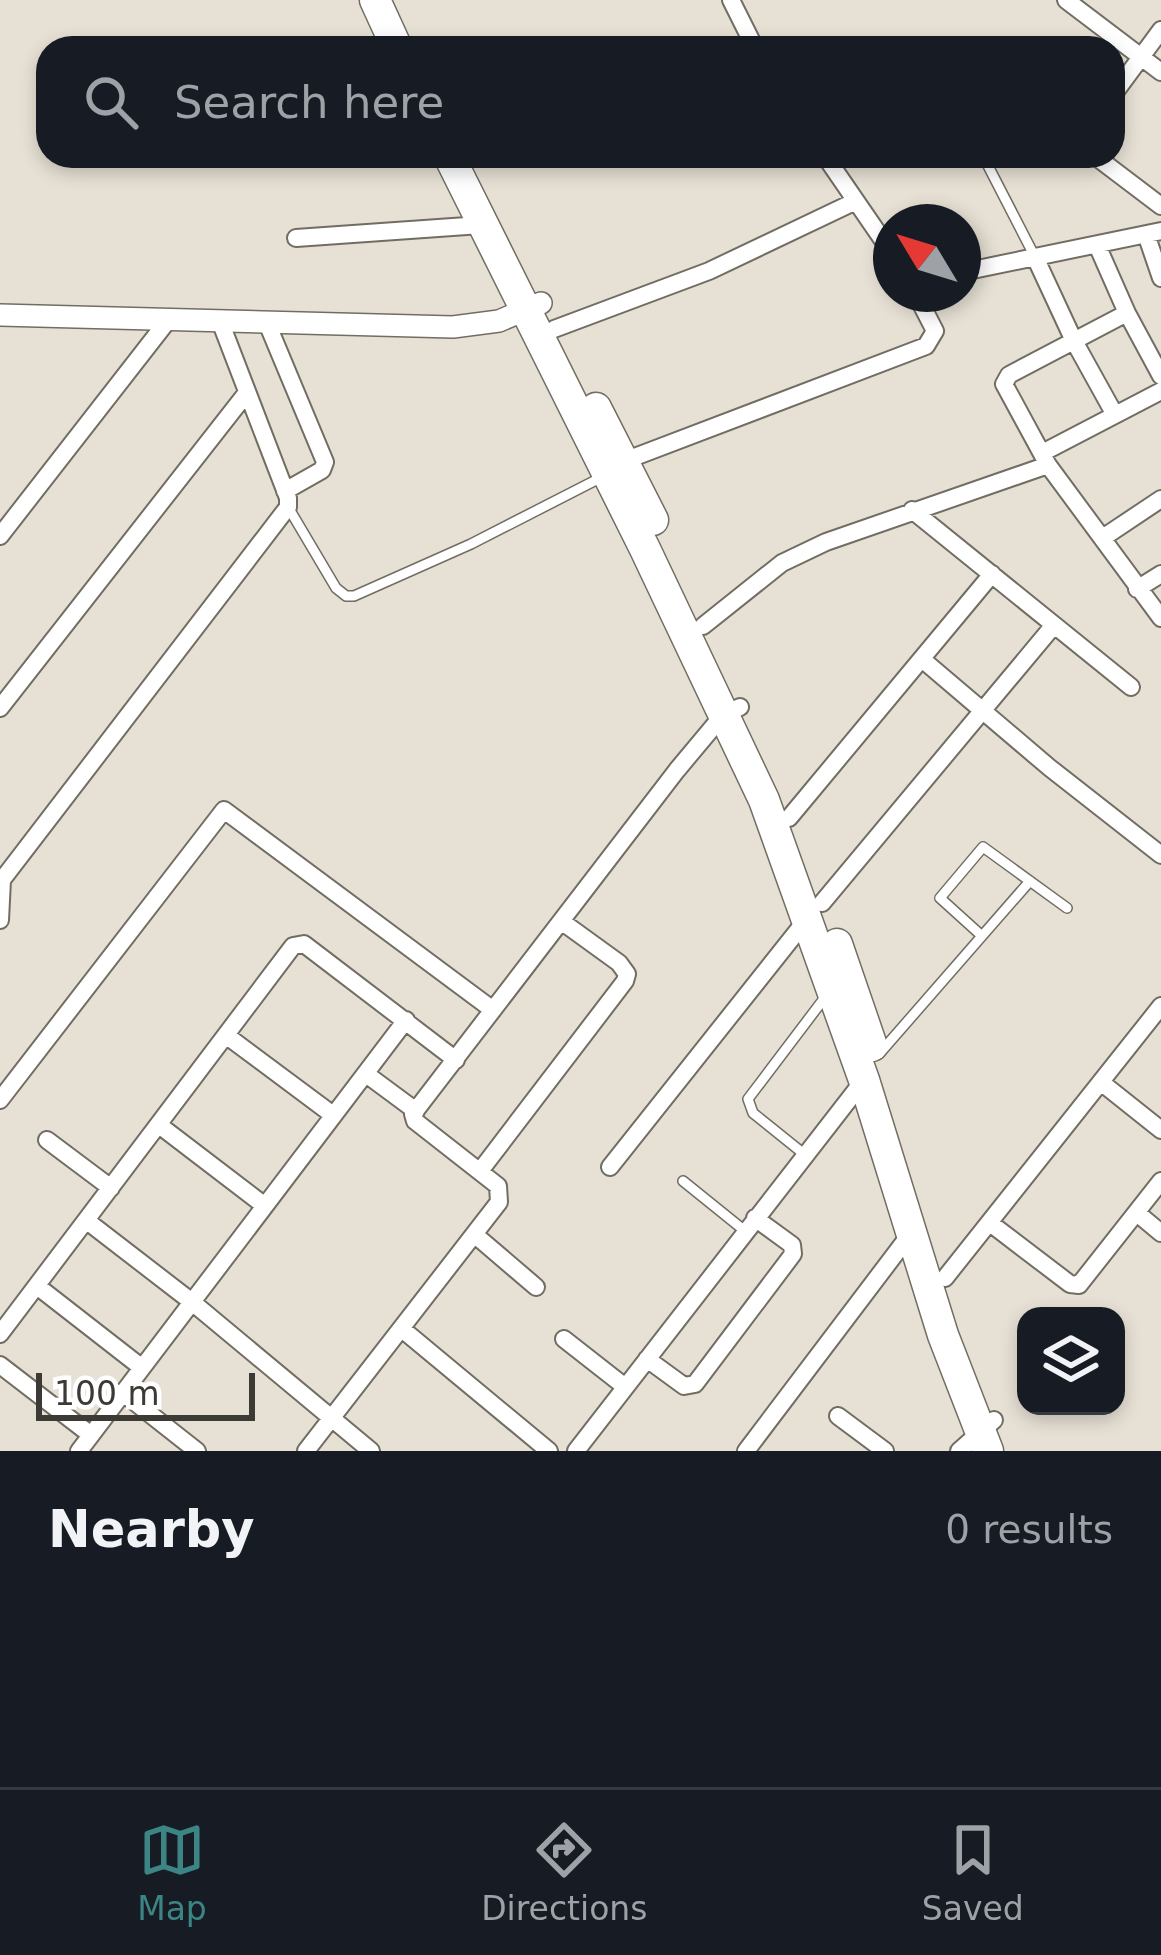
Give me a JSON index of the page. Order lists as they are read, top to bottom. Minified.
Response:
{"scale_bar":"100 m","north":"top left","page":{"search":"Search here","scale":"100 m","heading":["Nearby","0 results"],"nav":["Map","Directions","Saved"]}}
